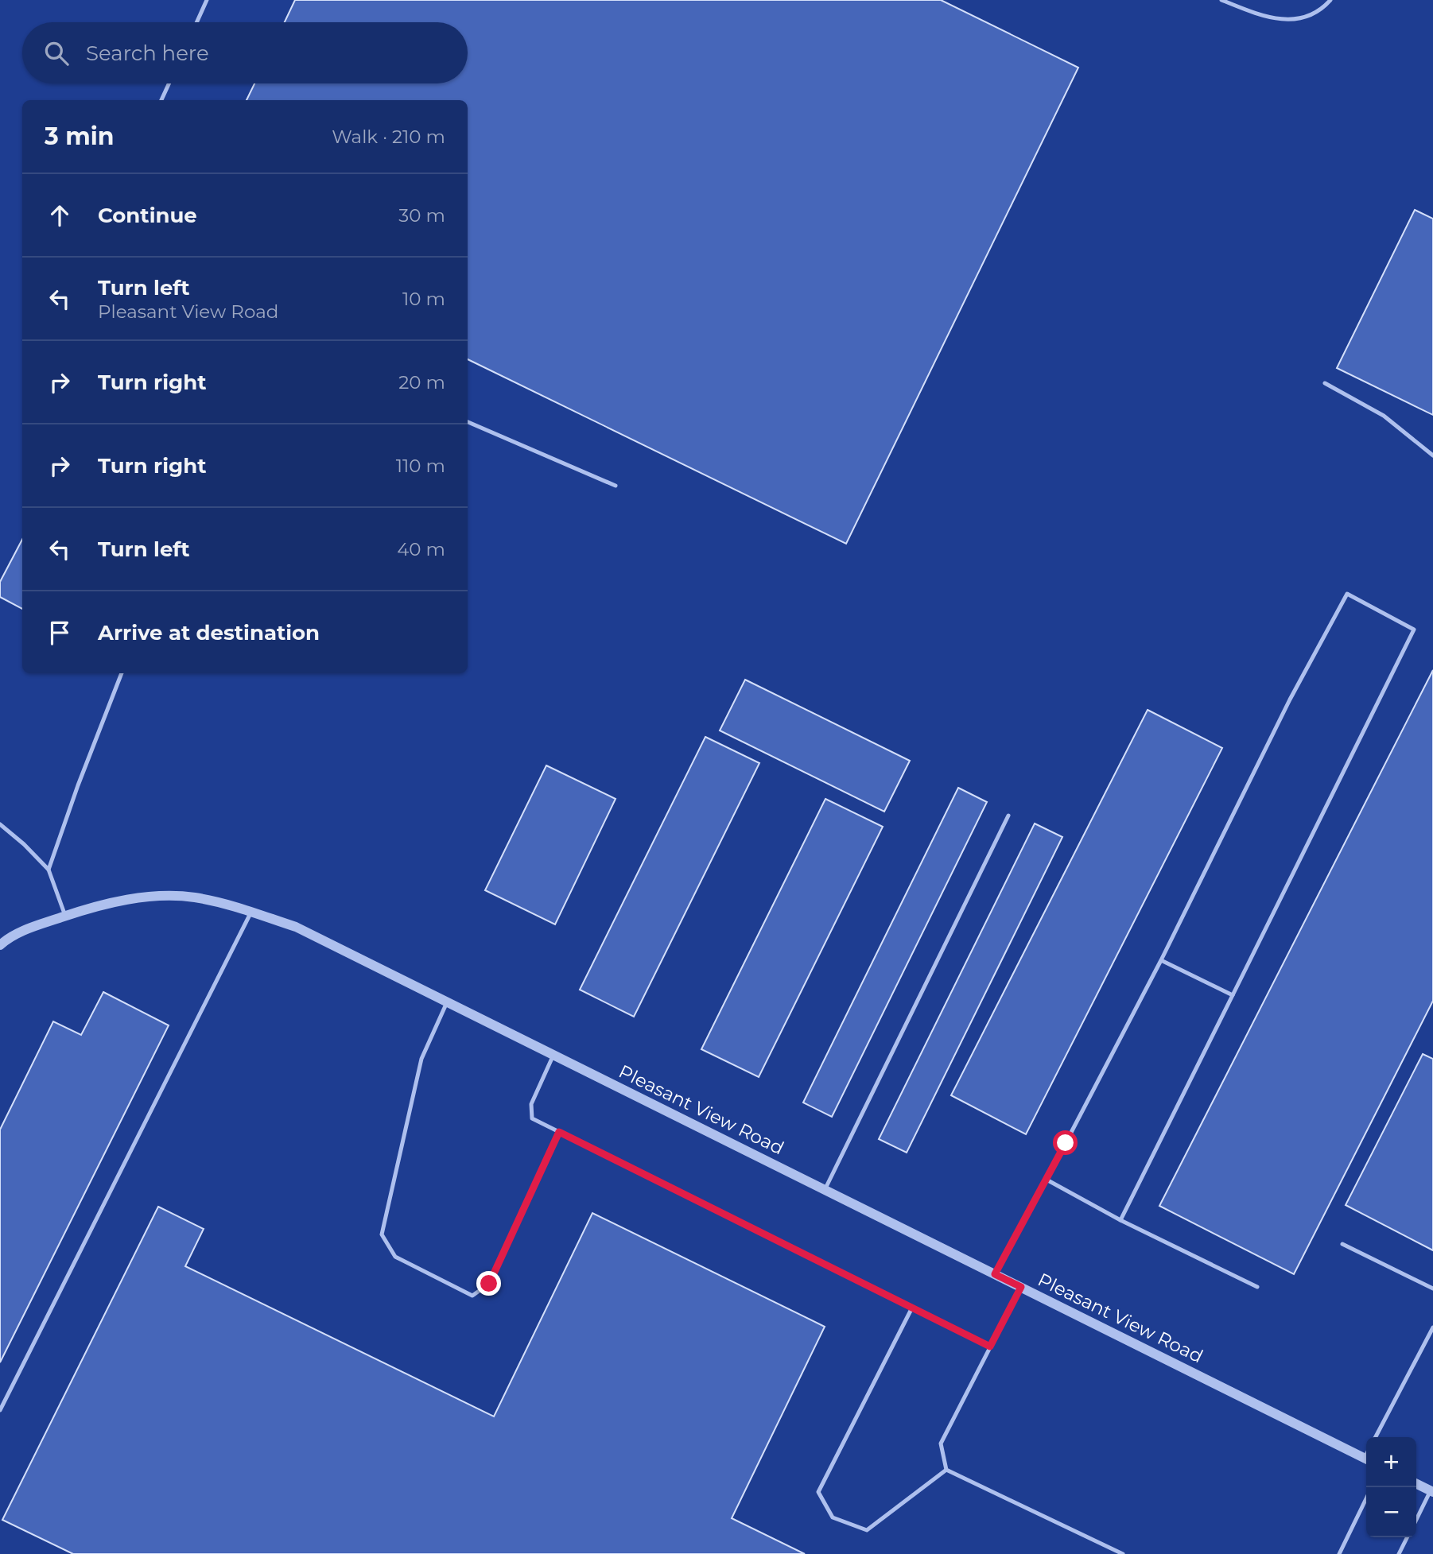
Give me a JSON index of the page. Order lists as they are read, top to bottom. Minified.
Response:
{"streets":{"street":["Pleasant View Road"]},"page":{"search":"Search here","heading":["3 min","Walk · 210 m"],"list":[["Continue","30 m"],["Turn left","Pleasant View Road","10 m"],["Turn right","20 m"],["Turn right","110 m"],["Turn left","40 m"],"Arrive at destination"],"map_buttons":["+","−"]}}
